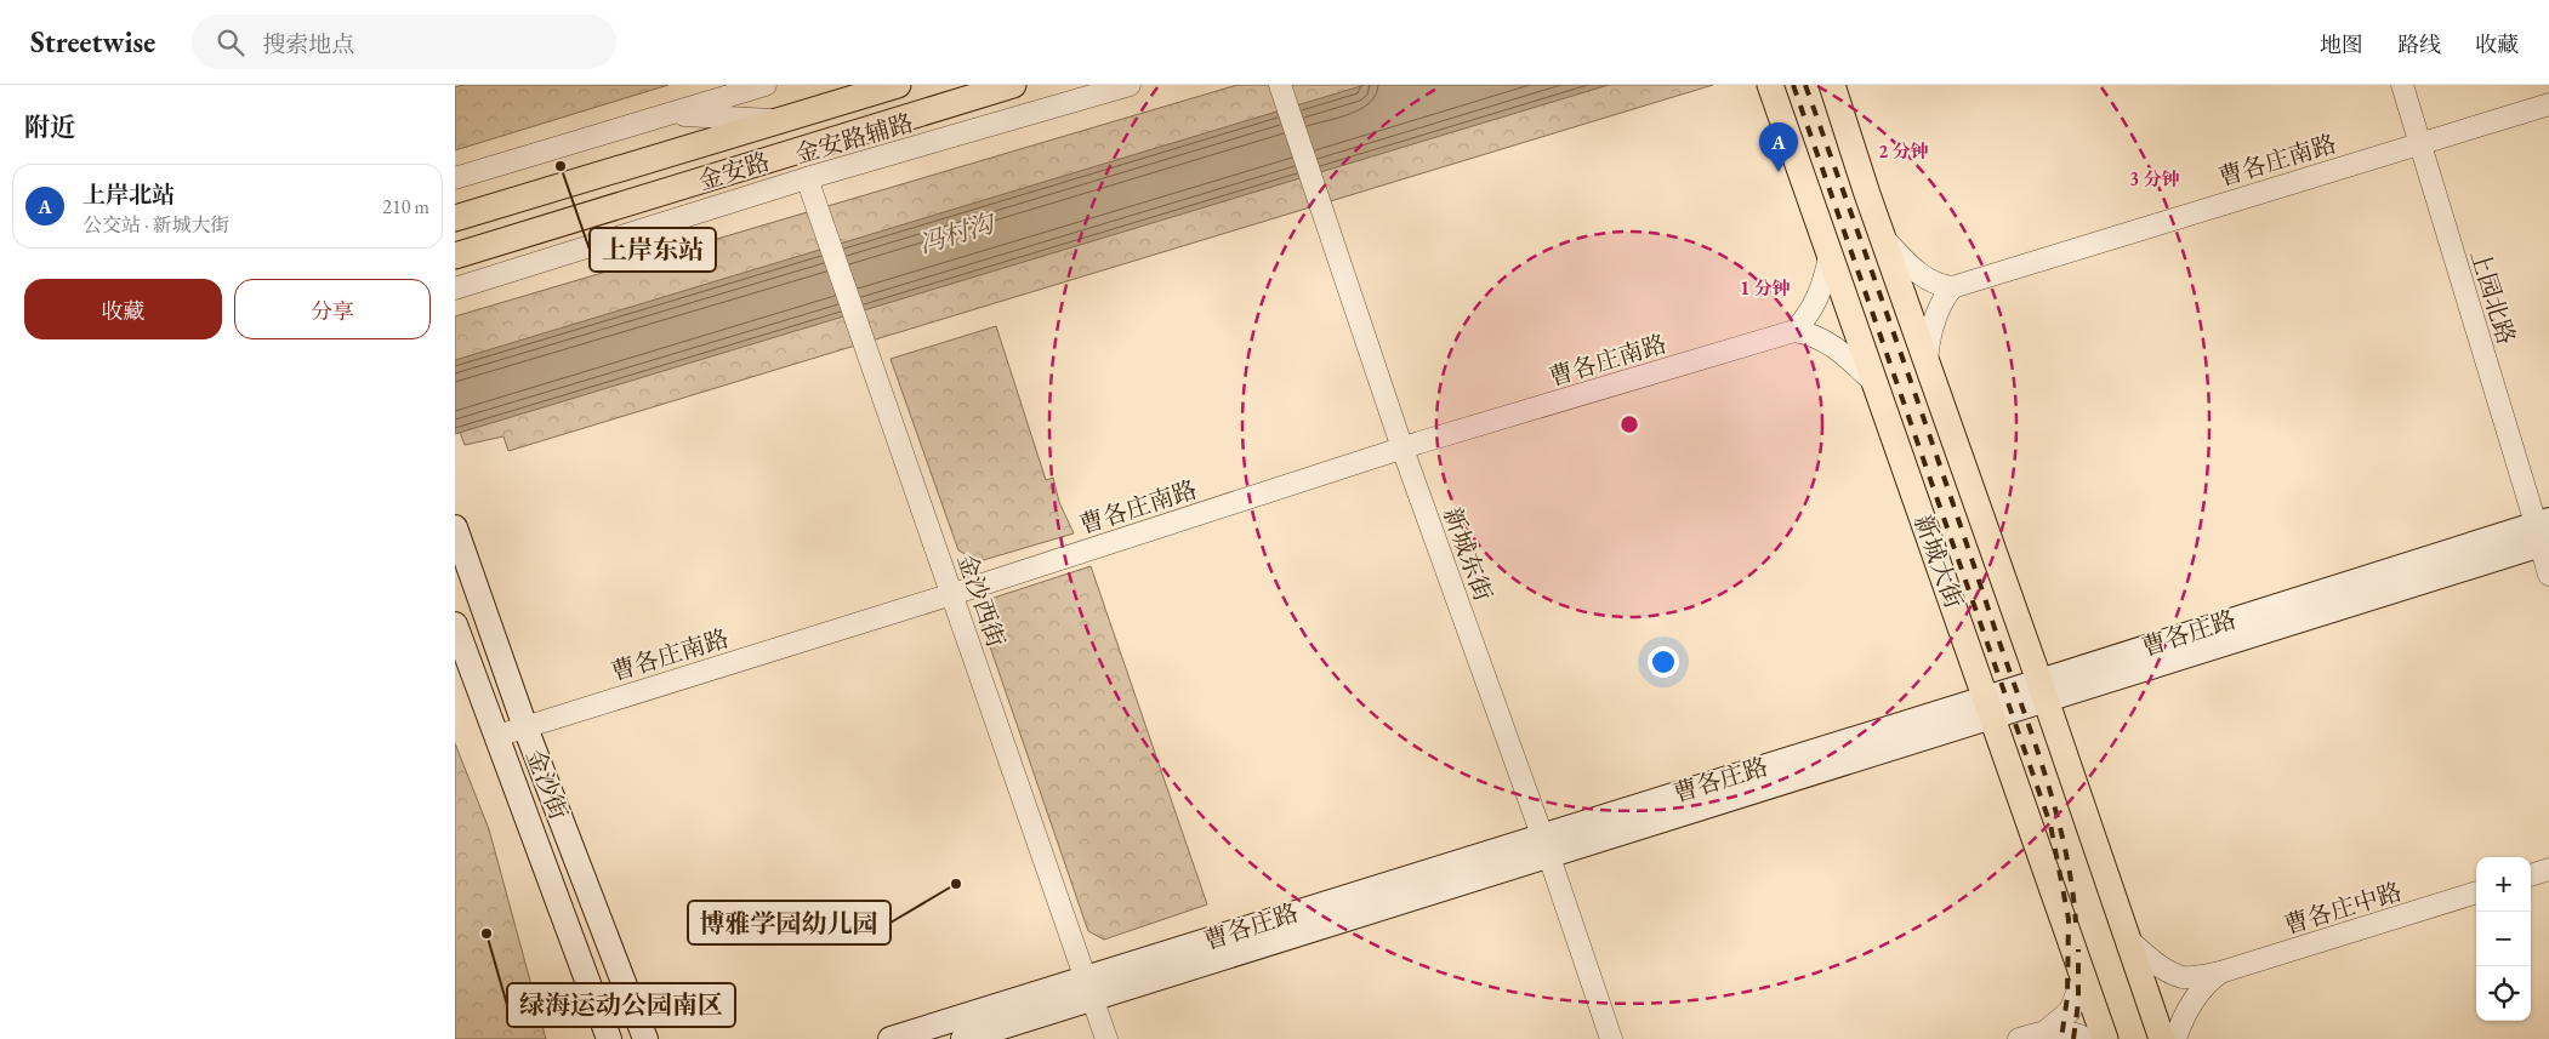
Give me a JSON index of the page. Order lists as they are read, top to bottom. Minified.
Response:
{"streets":{"main road":["金安路","新城大街","曹各庄路","金沙街"],"street":["金安路辅路","曹各庄南路","上园北路","新城东街","金沙西街","曹各庄中路"]},"crossings":[["金安路辅路","金沙西街"],["曹各庄南路","上园北路"],["曹各庄南路","新城东街"],["曹各庄南路","金沙西街"],["曹各庄南路","金沙街"],["上园北路","曹各庄路"],["新城东街","曹各庄路"],["新城大街","曹各庄路"],["金沙西街","曹各庄路"]],"water":["冯村沟"],"places":["上岸东站","博雅学园幼儿园","绿海运动公园南区"],"page":{"header":"Streetwise","search":"搜索地点","nav":["地图","路线","收藏"],"heading":"附近","pins":"A","list":[{"mark":"A","name":"上岸北站","note":"公交站 · 新城大街","value":"210 m"}],"buttons":["收藏","分享"],"map_buttons":["+","−"]},"rings":["2 分钟","3 分钟","1 分钟"]}
